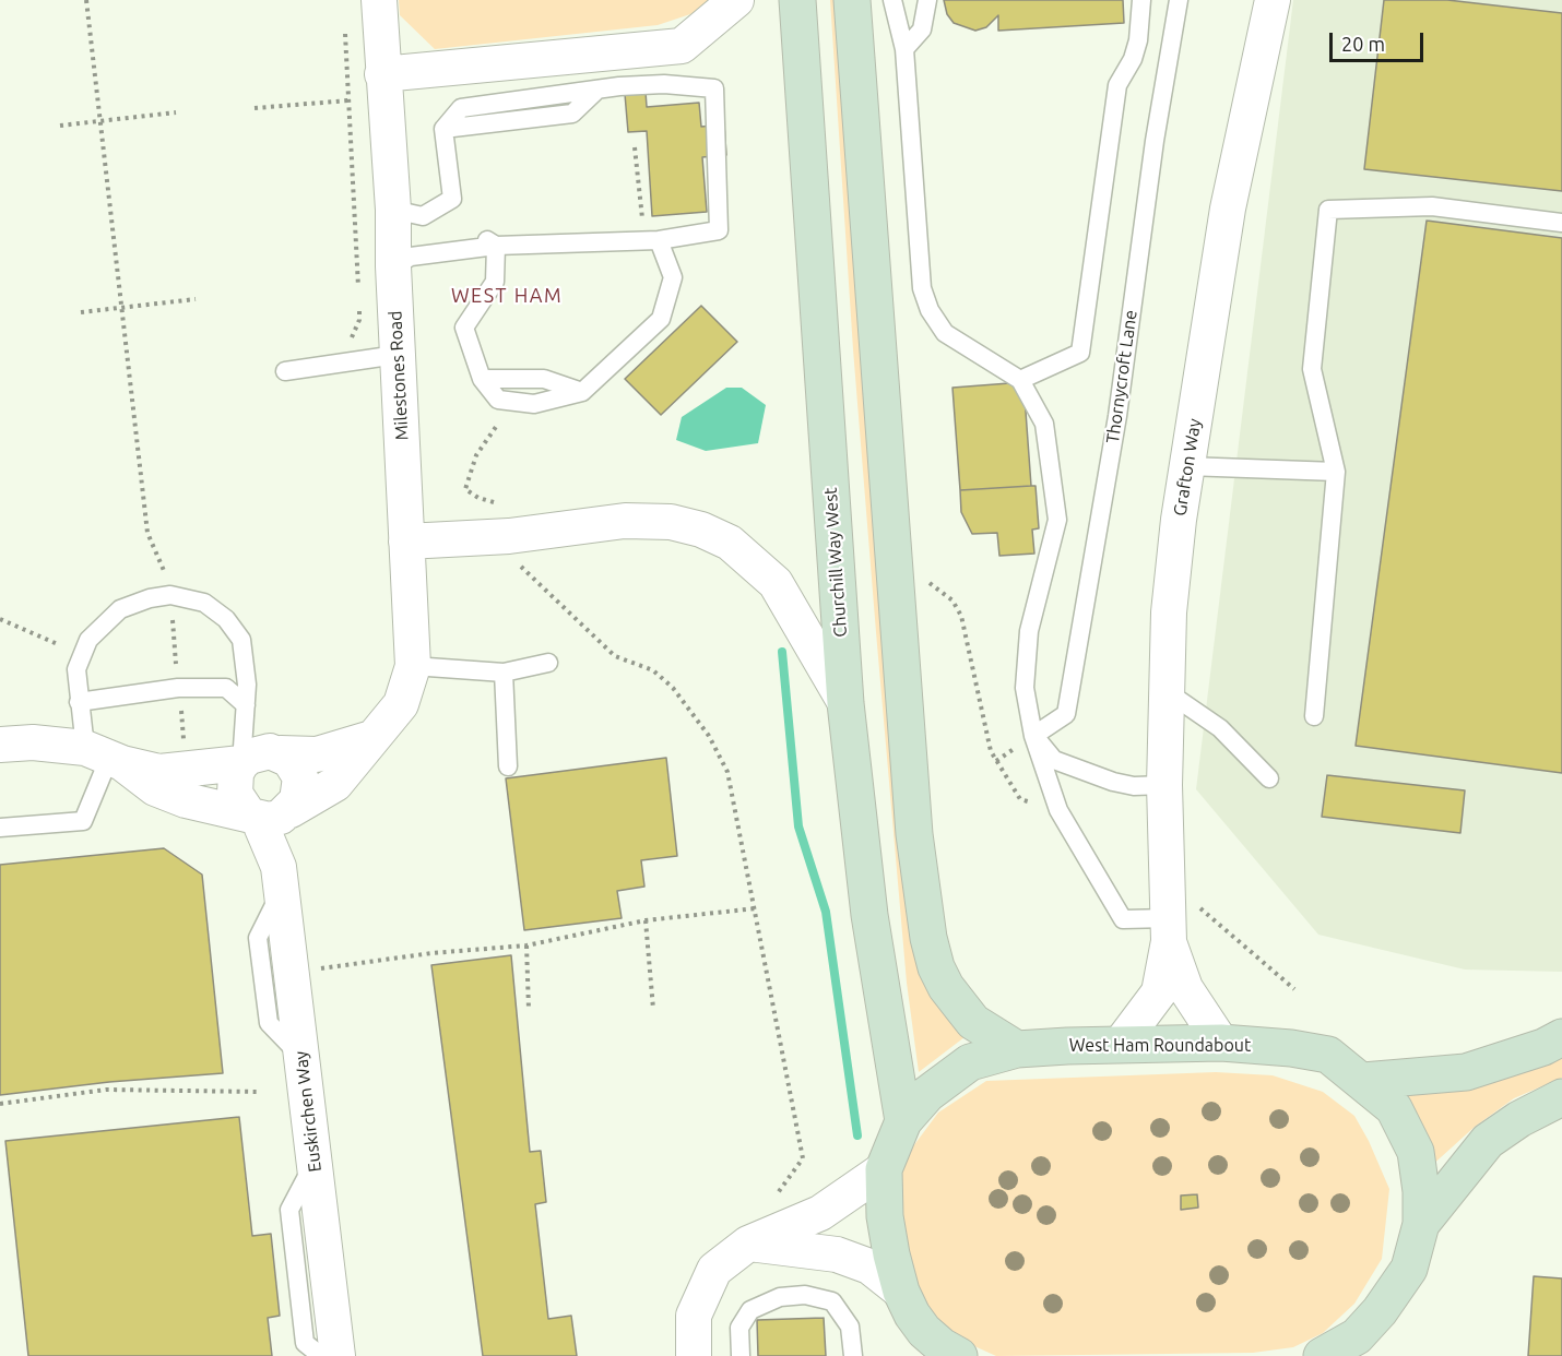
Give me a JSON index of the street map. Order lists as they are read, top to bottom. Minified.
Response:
{"streets":{"main road":["Churchill Way West","West Ham Roundabout"],"street":["Milestones Road","Grafton Way","Euskirchen Way"],"lane":["Thornycroft Lane"]},"crossings":[["Milestones Road","Euskirchen Way"],["Grafton Way","West Ham Roundabout"],["Churchill Way West","West Ham Roundabout"]],"districts":["WEST HAM"],"scale_bar":"20 m"}
